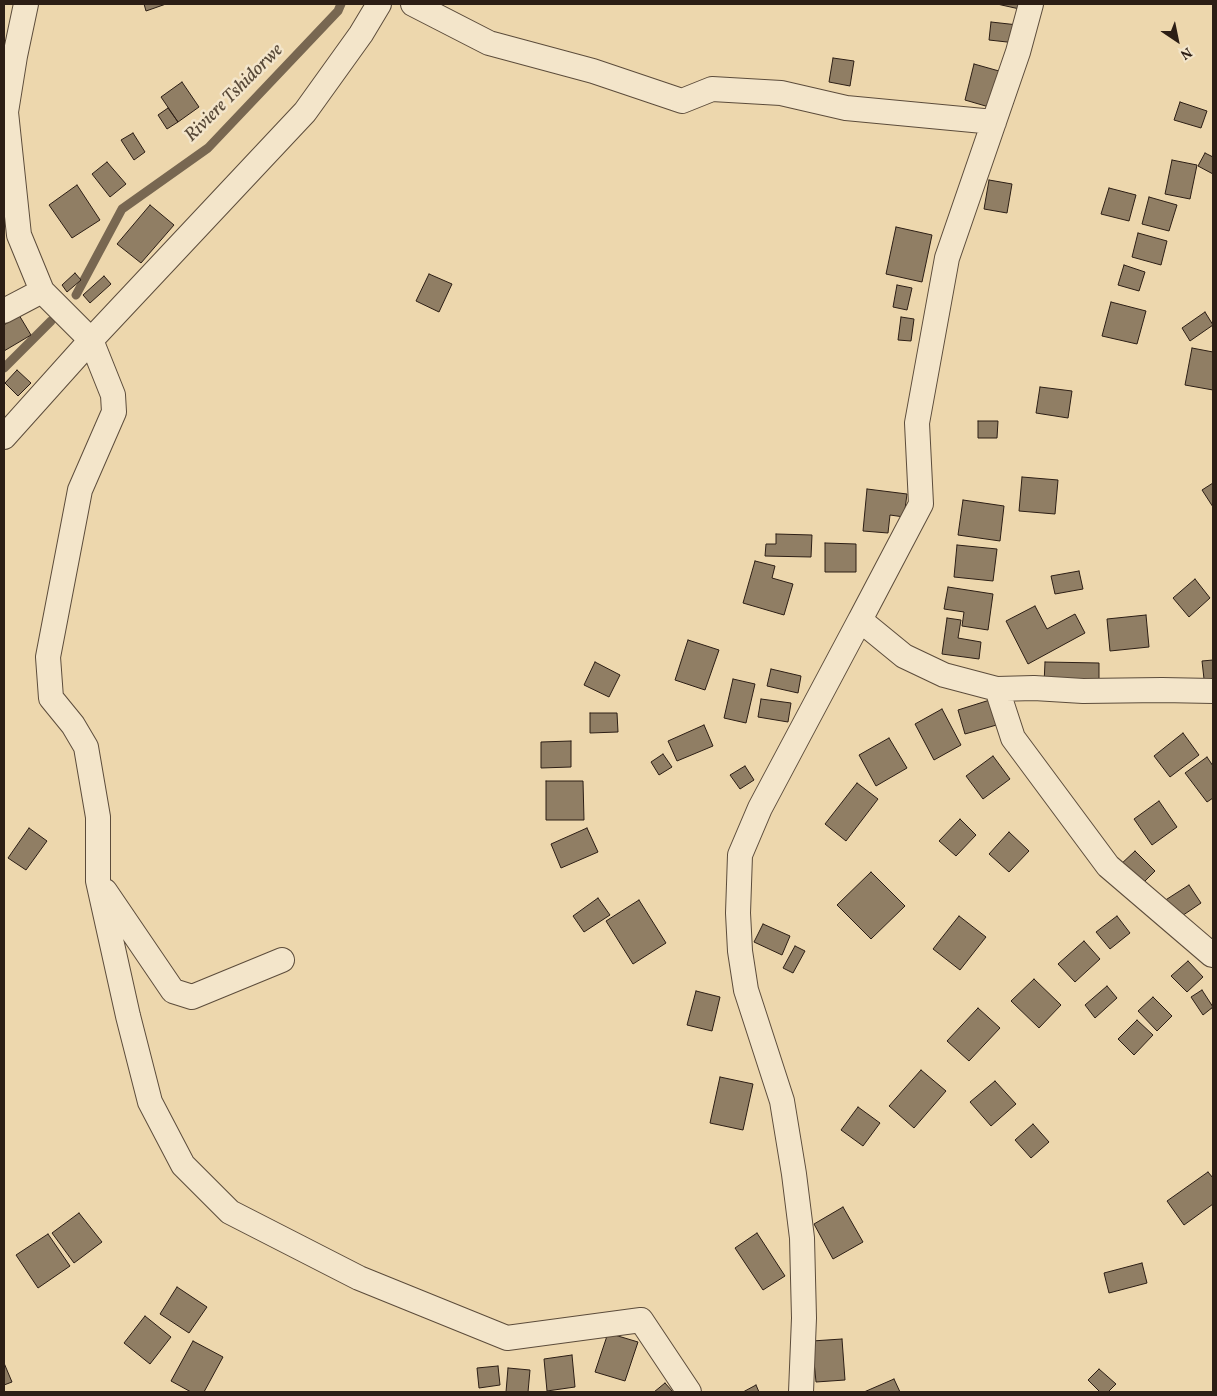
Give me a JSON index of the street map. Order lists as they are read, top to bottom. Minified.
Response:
{"water":["Riviere Tshidorwe"],"north":"bottom right"}
